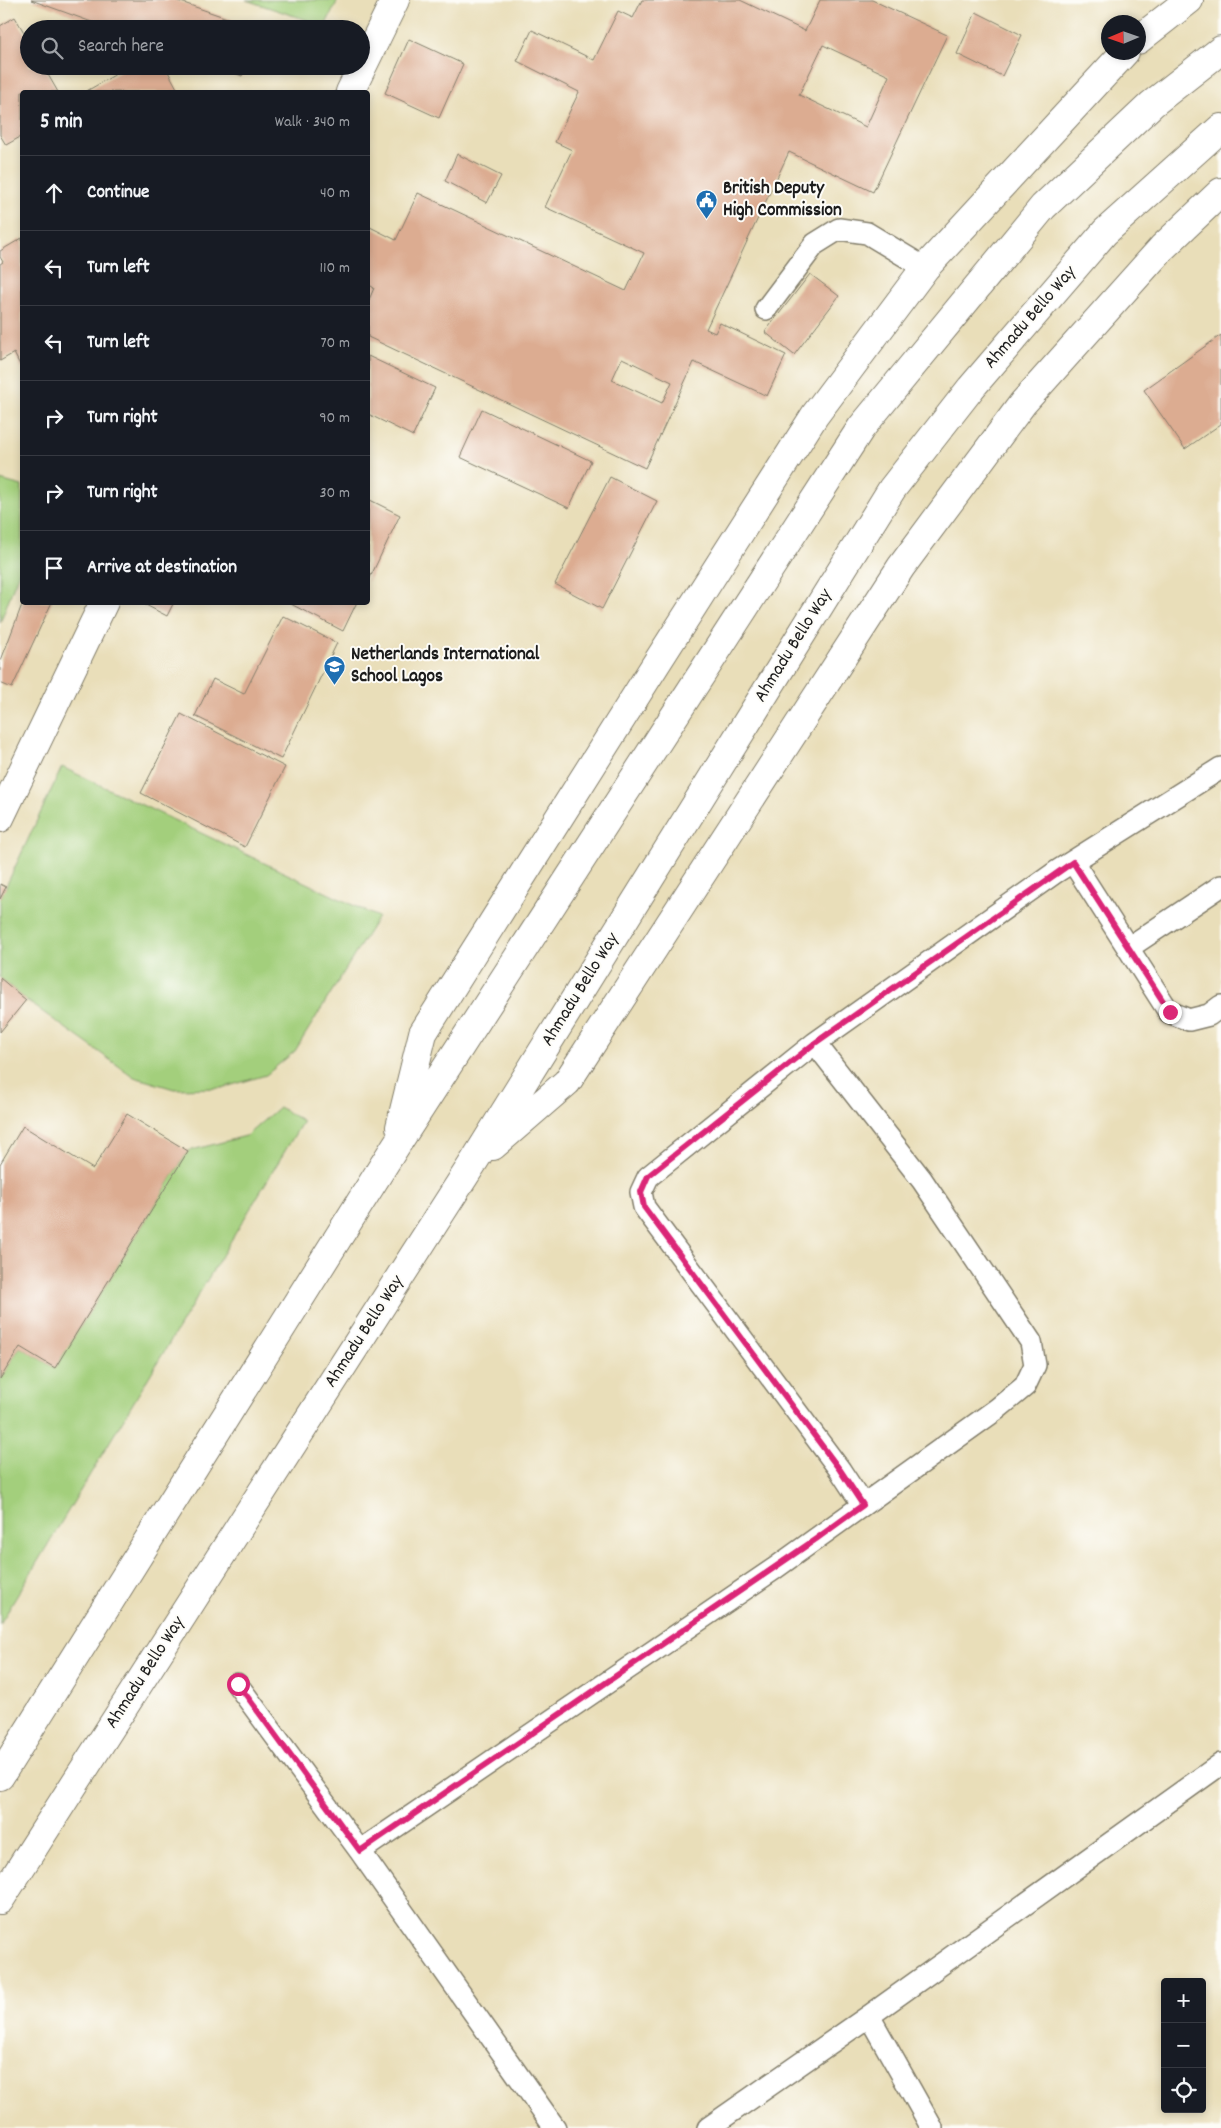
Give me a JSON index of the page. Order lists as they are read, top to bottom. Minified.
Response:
{"streets":{"main road":["Ahmadu Bello Way"]},"places":{"public building":["British Deputy High Commission"],"school or university":["Netherlands International School Lagos"]},"north":"left","page":{"search":"Search here","heading":["5 min","Walk · 340 m"],"list":[["Continue","40 m"],["Turn left","110 m"],["Turn left","70 m"],["Turn right","90 m"],["Turn right","30 m"],"Arrive at destination"],"map_buttons":["+","−"]}}
